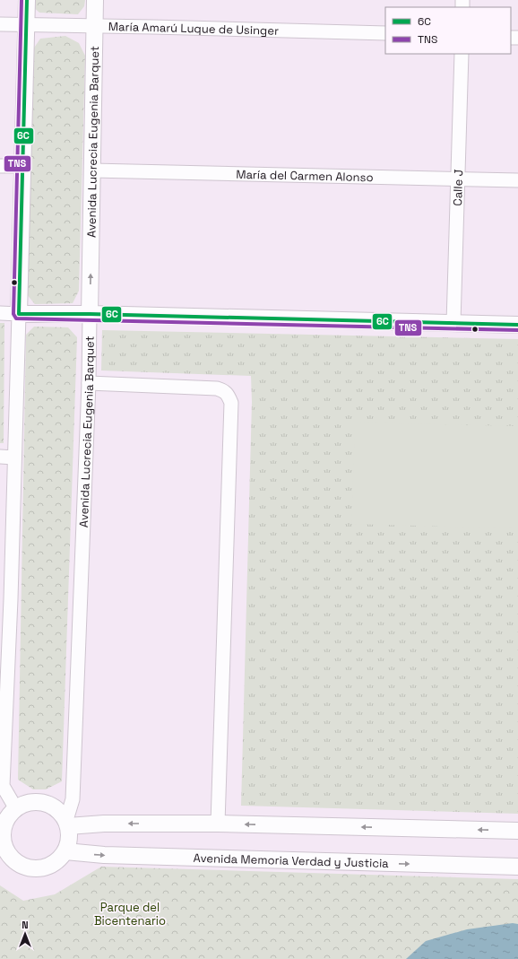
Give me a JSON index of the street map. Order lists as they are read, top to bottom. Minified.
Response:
{"streets":{"street":["María Amarú Luque de Usinger","Avenida Lucrecia Eugenia Barquet","María del Carmen Alonso","Calle J","Avenida Memoria Verdad y Justicia"]},"crossings":[["María Amarú Luque de Usinger","Avenida Lucrecia Eugenia Barquet"],["Avenida Lucrecia Eugenia Barquet","María del Carmen Alonso"],["Avenida Lucrecia Eugenia Barquet","Avenida Memoria Verdad y Justicia"],["María del Carmen Alonso","Calle J"]],"parks":["Parque del Bicentenario"],"lines":["transit line 6C","transit line TNS"],"legend":["6C","TNS"],"north":"top"}
